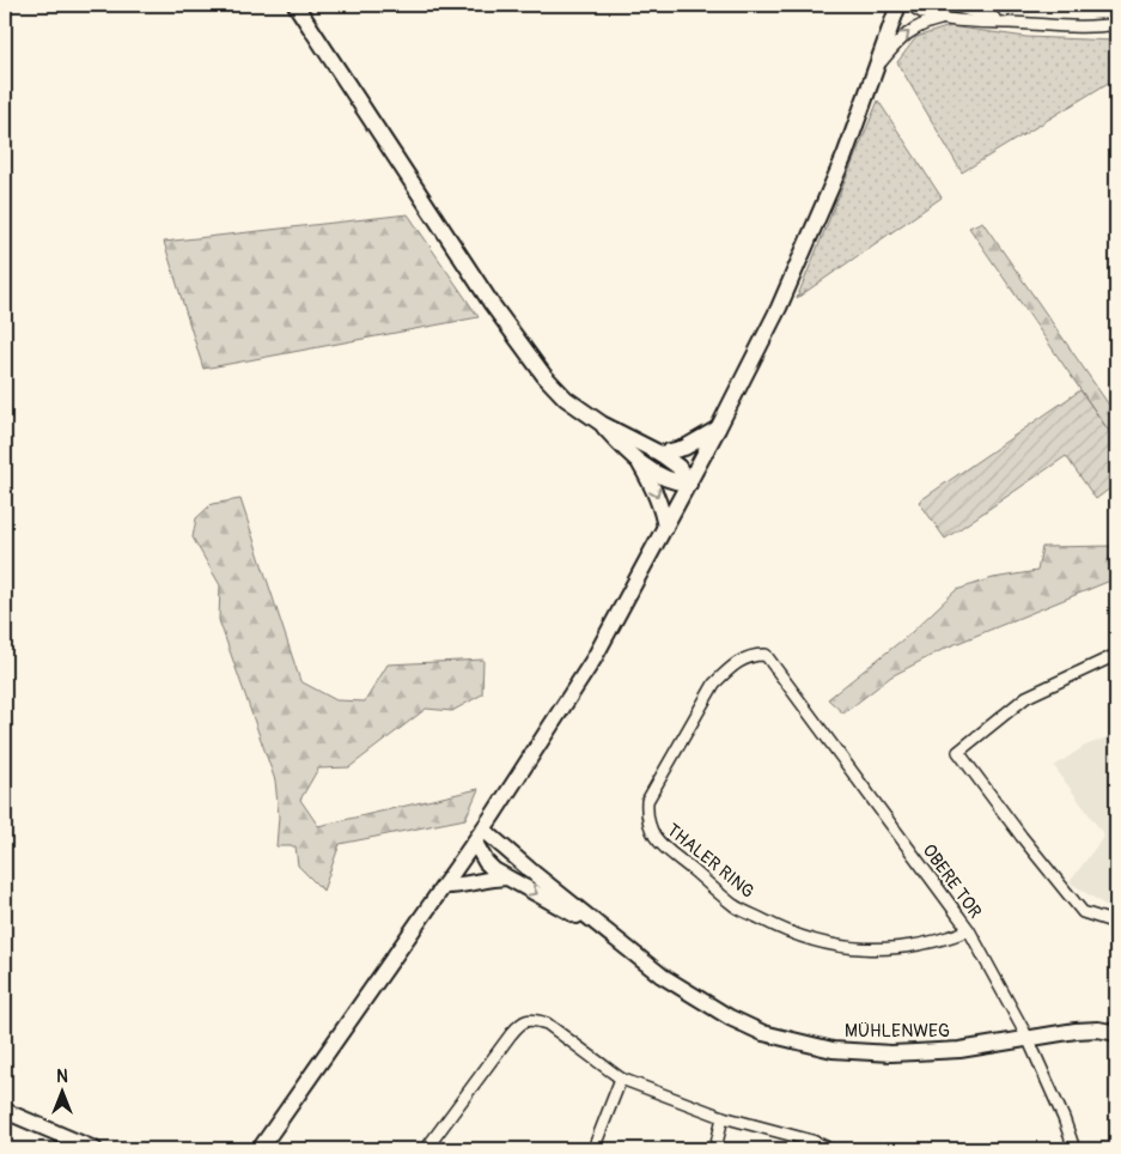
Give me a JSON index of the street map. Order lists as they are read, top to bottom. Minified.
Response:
{"streets":{"main road":["MÜHLENWEG"],"street":["THALER RING","OBERE TOR"]},"crossings":[["THALER RING","OBERE TOR"],["OBERE TOR","MÜHLENWEG"]],"north":"top"}
